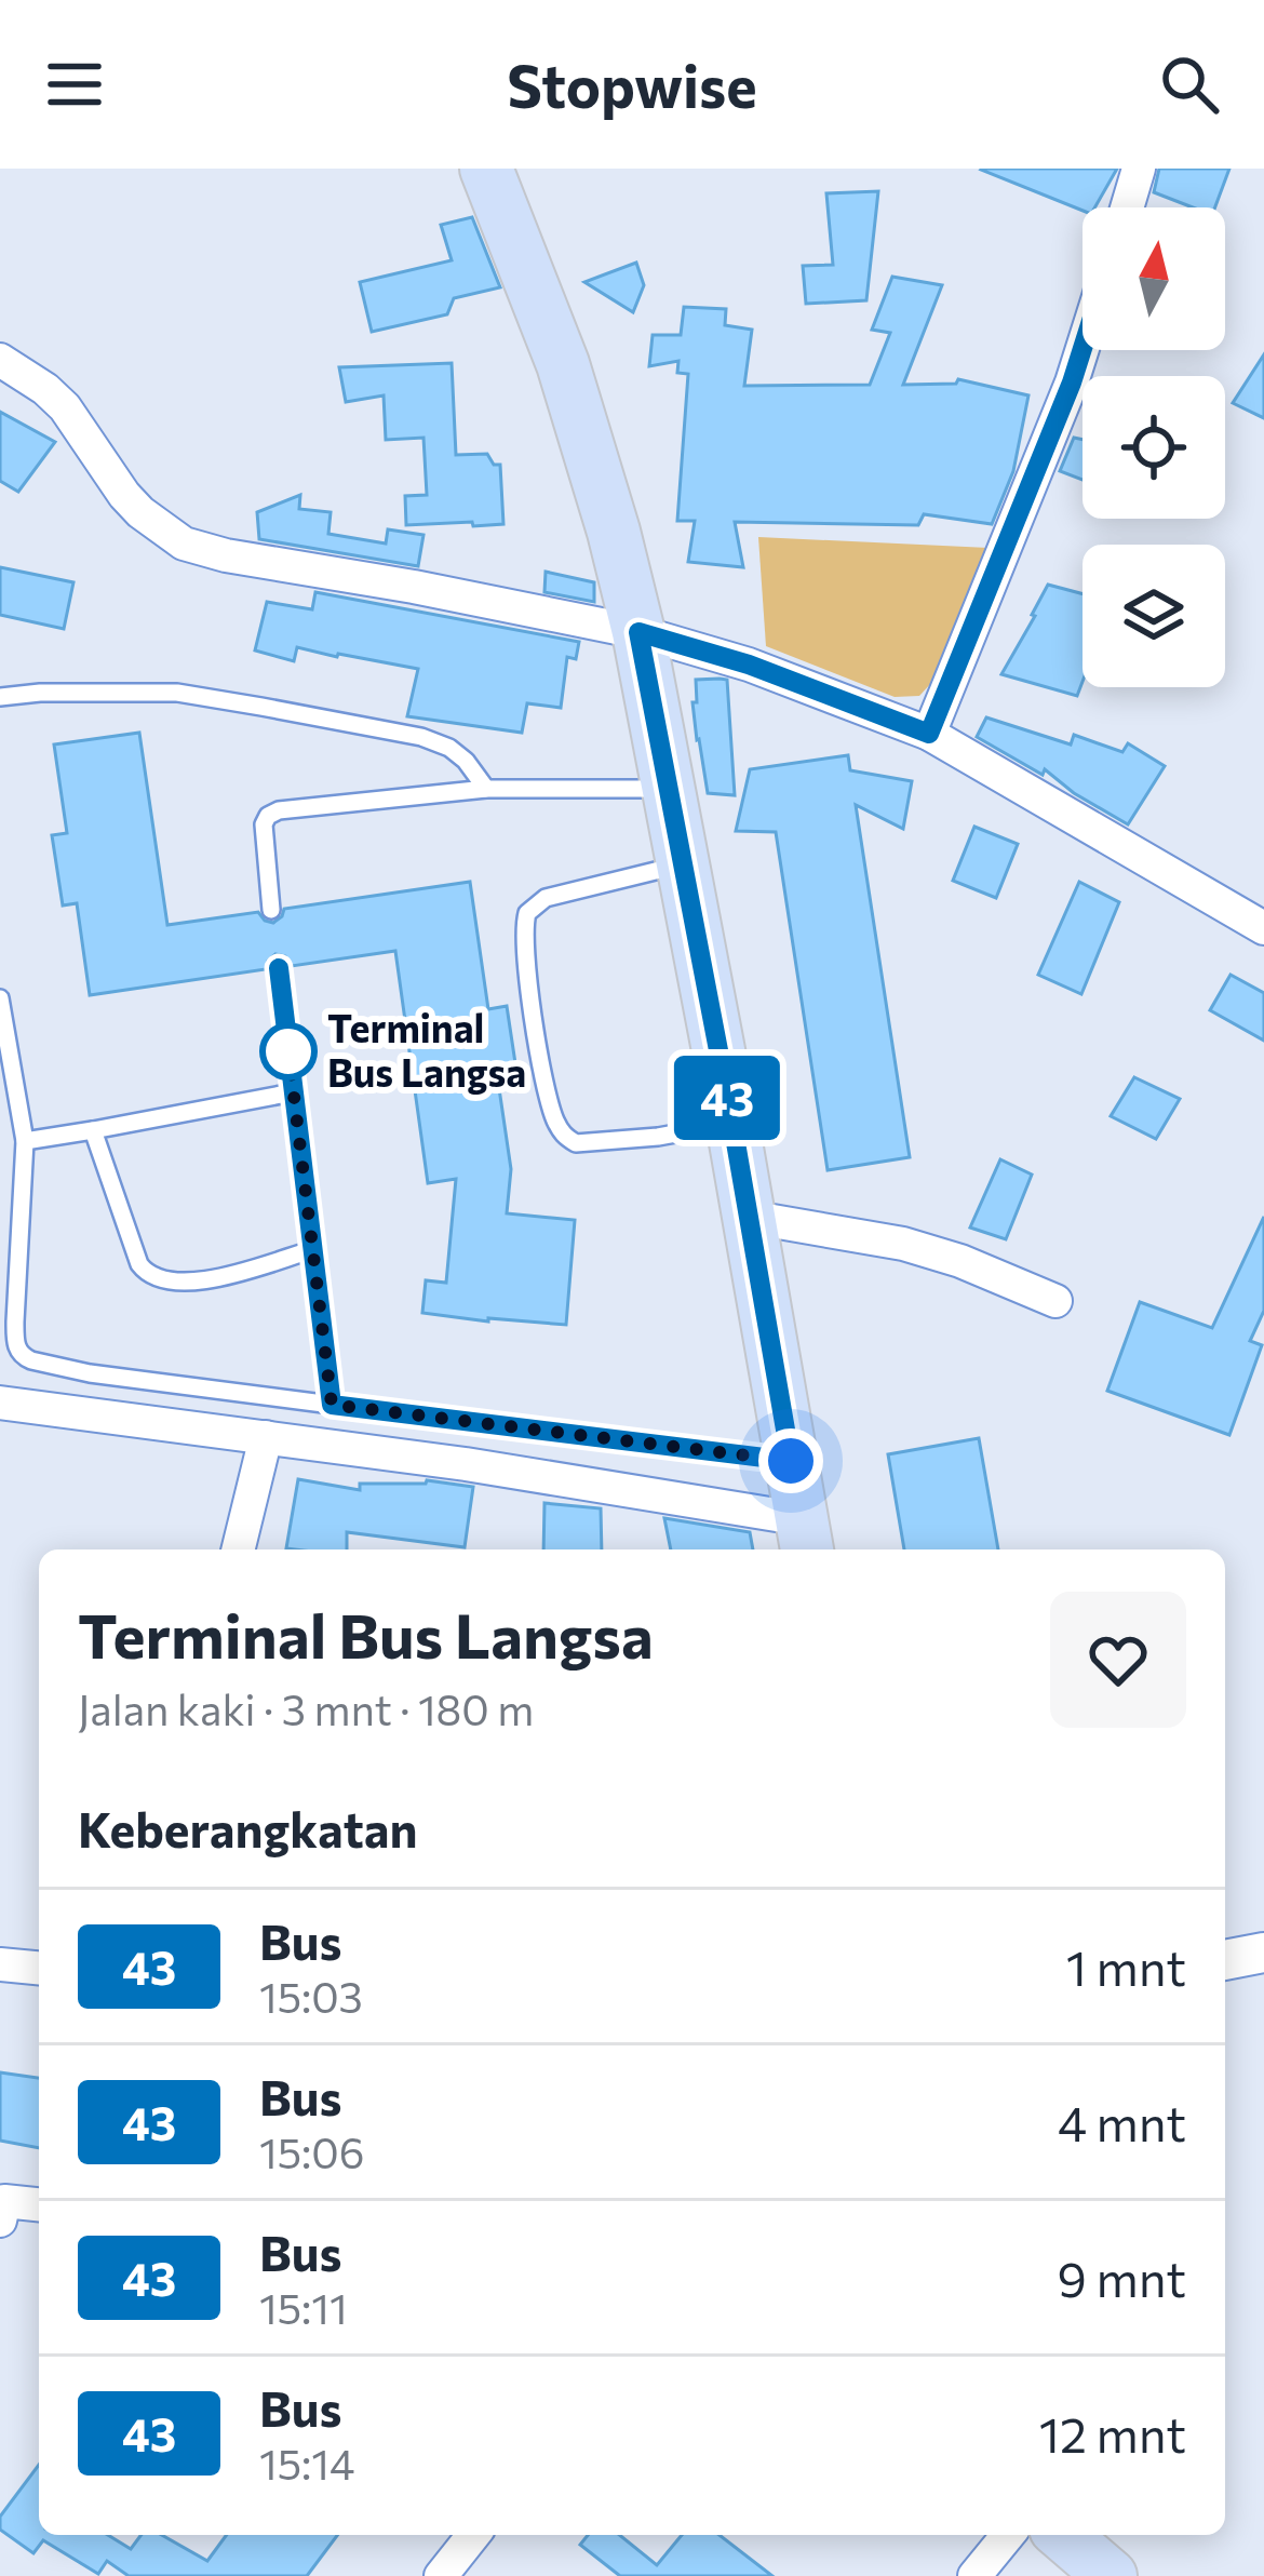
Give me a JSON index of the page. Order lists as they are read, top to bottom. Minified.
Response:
{"places":["Terminal Bus Langsa"],"lines":["bus line 43"],"north":"top","page":{"header":"Stopwise","on_map":"43","heading":[["Terminal Bus Langsa","Jalan kaki · 3 mnt · 180 m"],"Keberangkatan"],"list":[{"mark":"43","name":"Bus","note":"15:03","value":"1 mnt"},{"mark":"43","name":"Bus","note":"15:06","value":"4 mnt"},{"mark":"43","name":"Bus","note":"15:11","value":"9 mnt"},{"mark":"43","name":"Bus","note":"15:14","value":"12 mnt"}]}}
